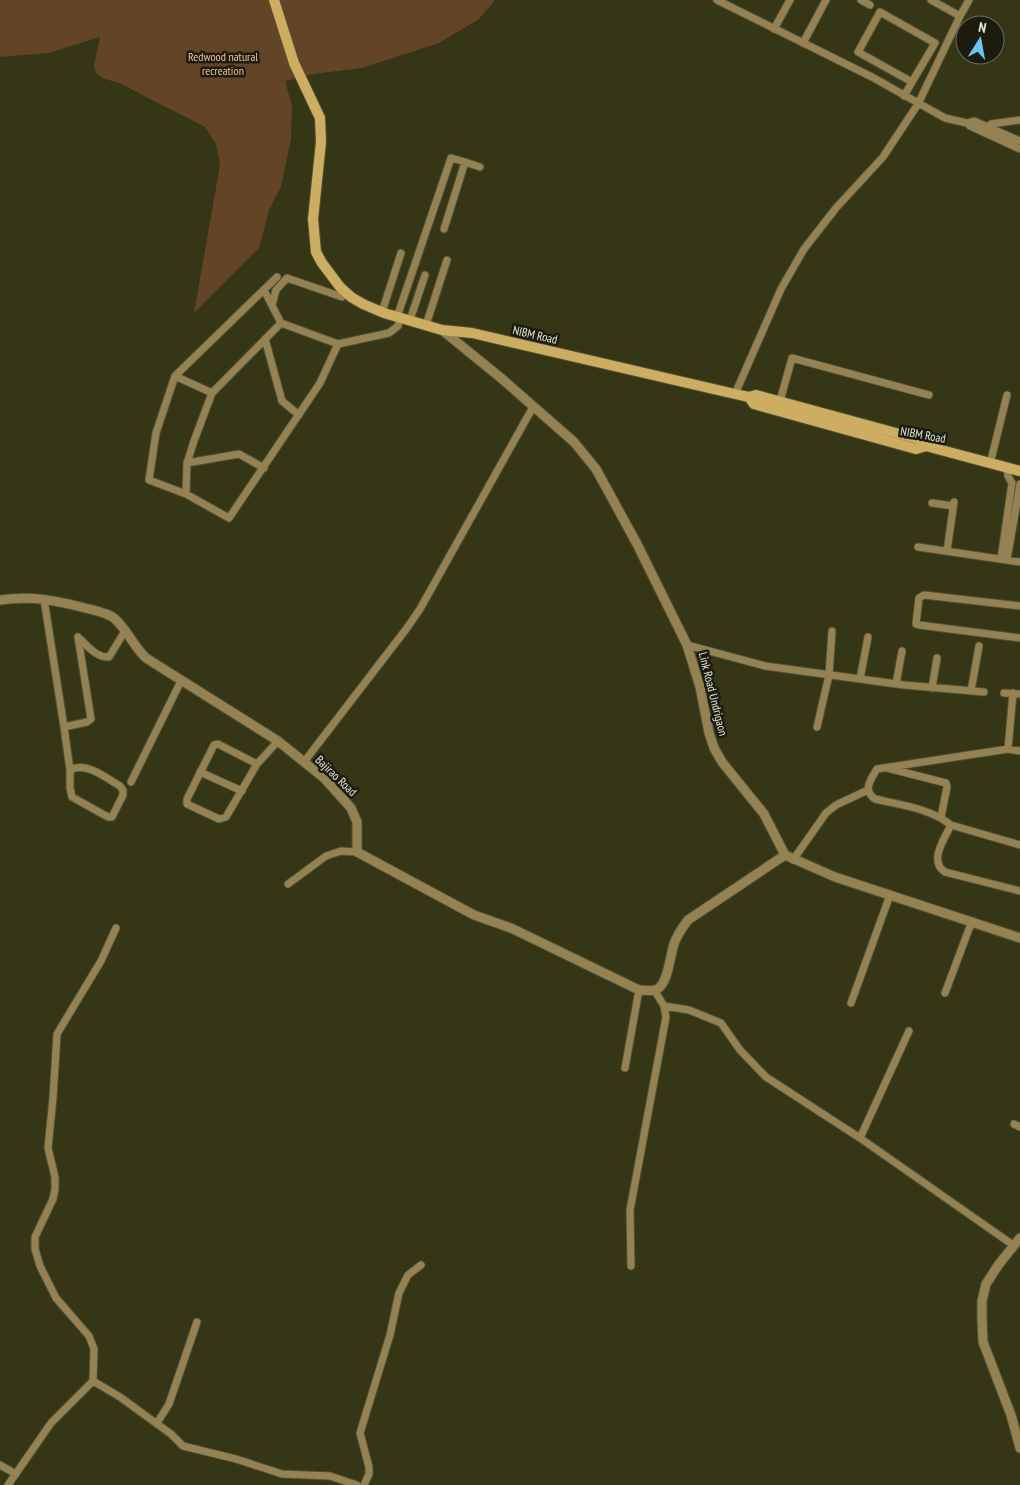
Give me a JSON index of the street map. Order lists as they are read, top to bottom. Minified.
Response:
{"streets":{"main road":["NIBM Road"],"street":["Link Road Undrigaon","Bajirao Road"]},"crossings":[["NIBM Road","Link Road Undrigaon"]],"parks":["Redwood natural recreation"],"north":"top"}
